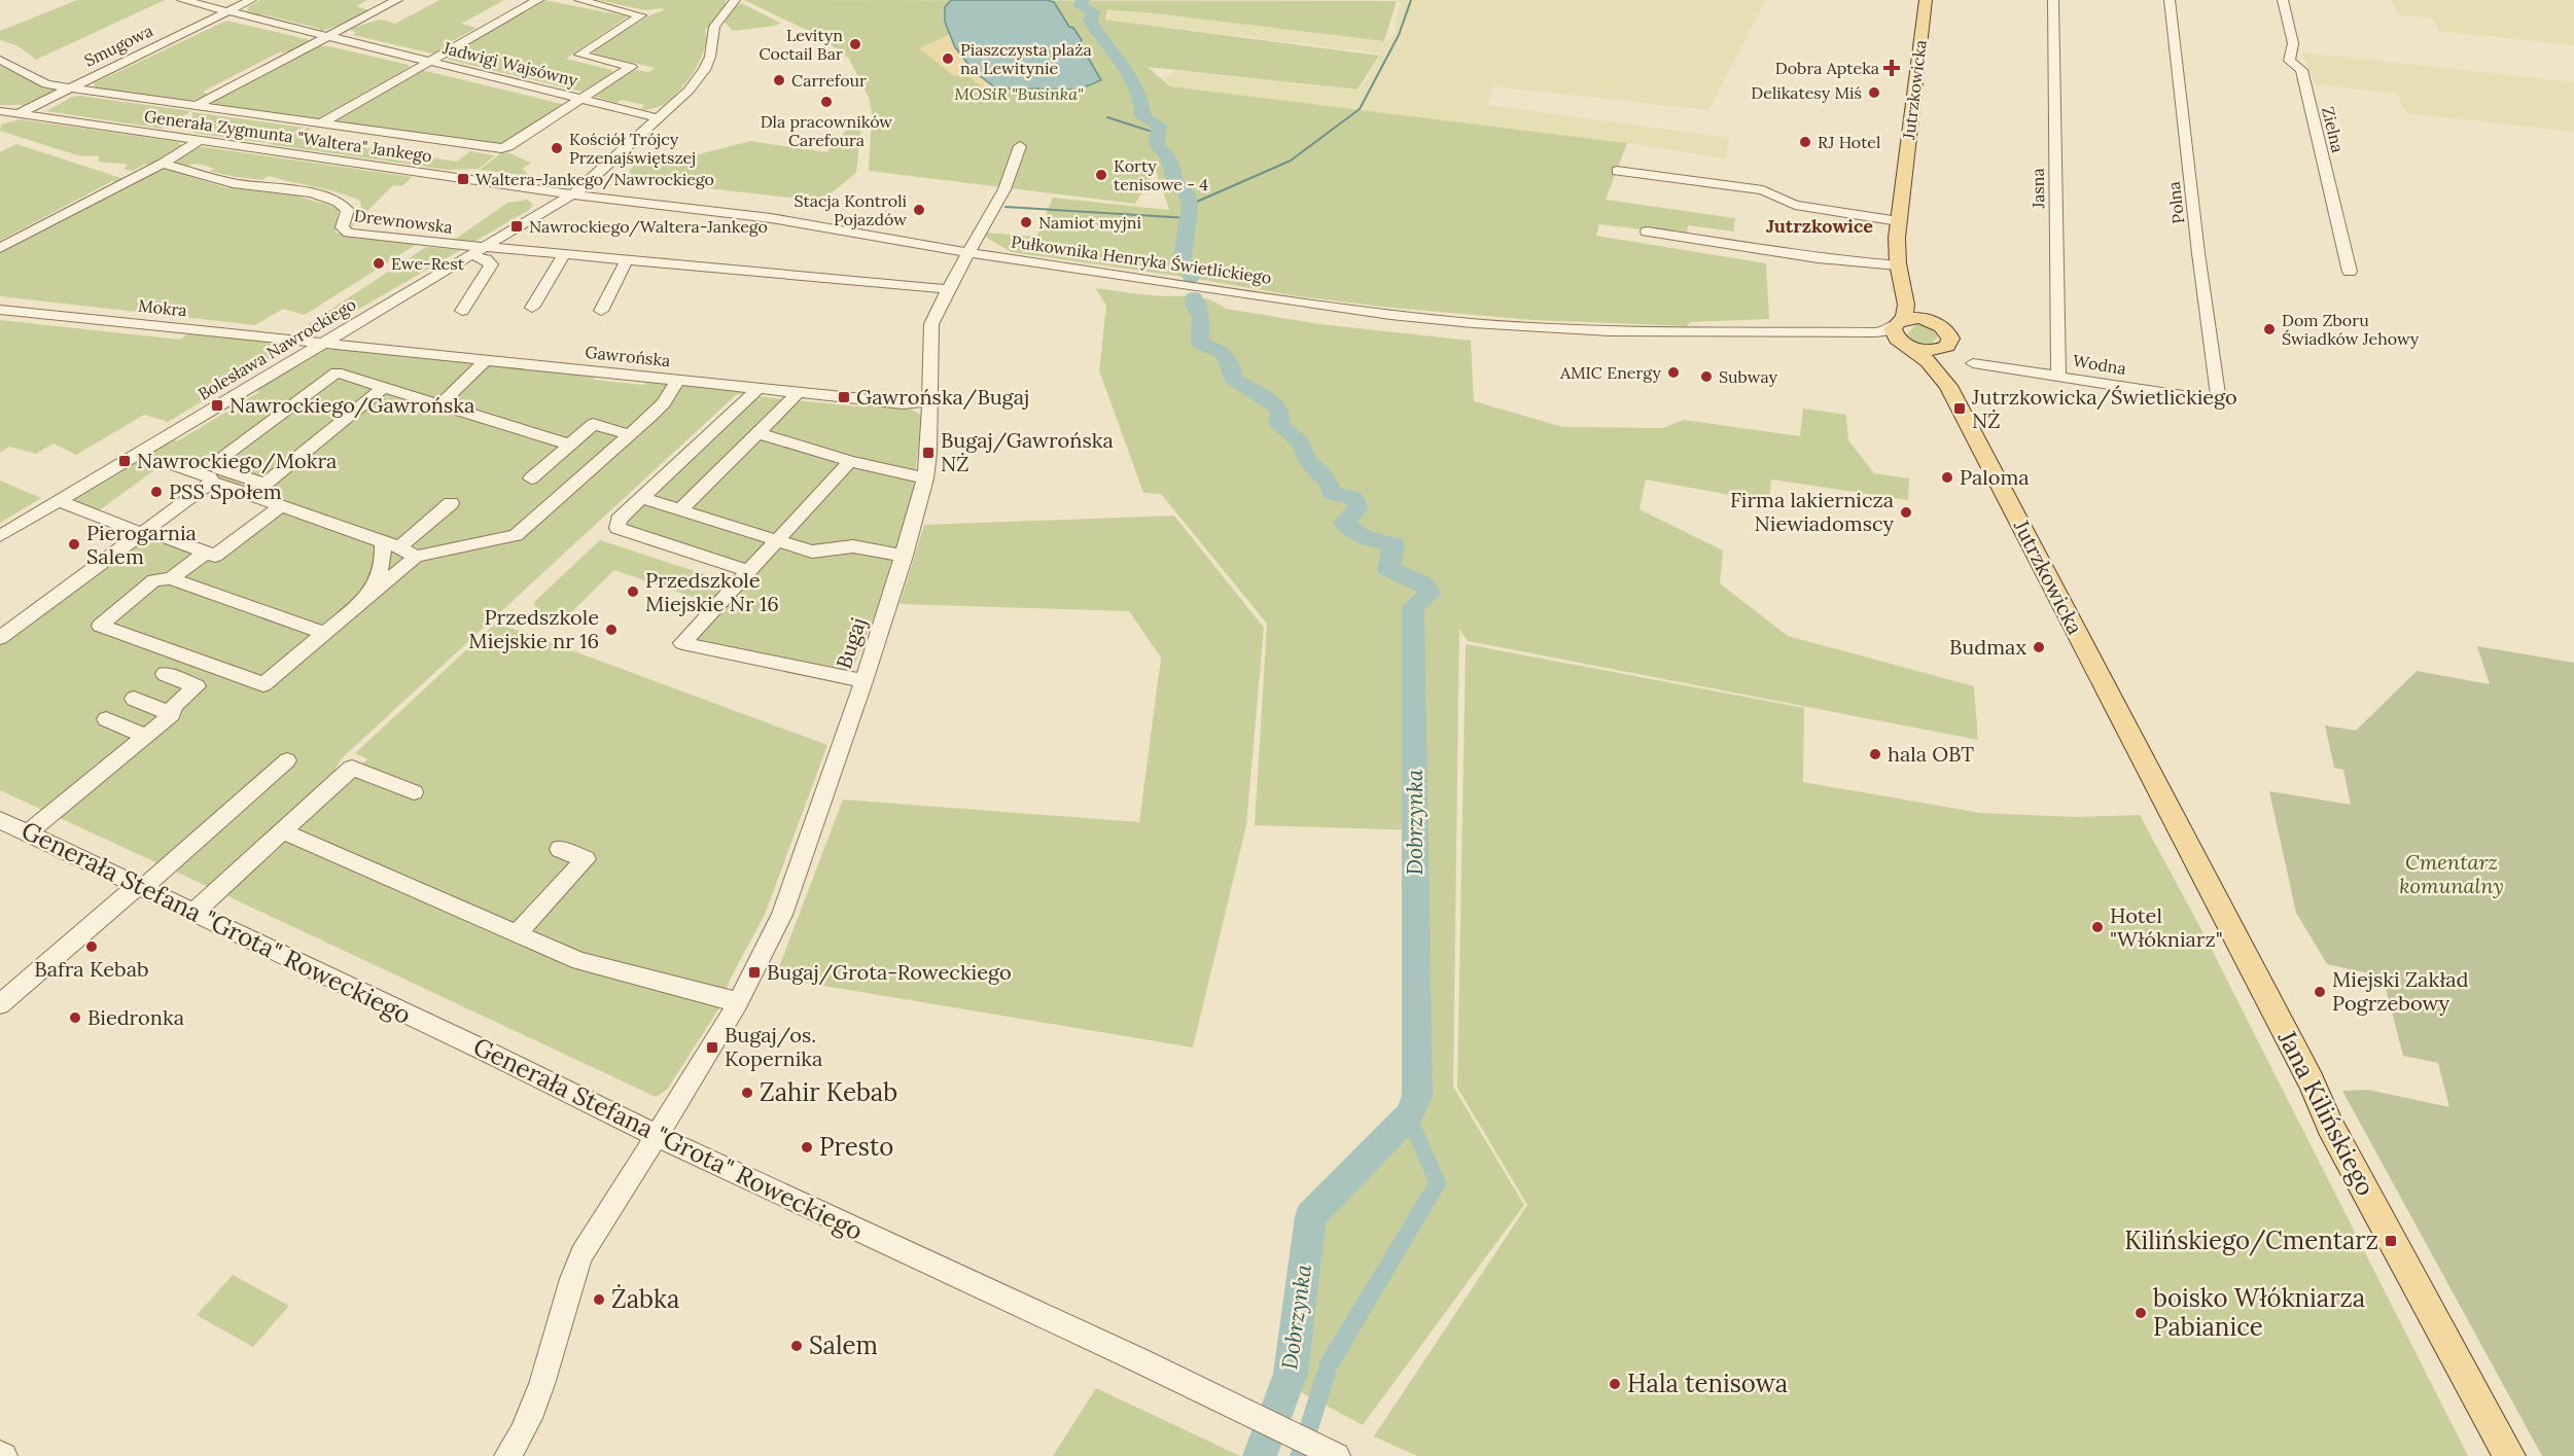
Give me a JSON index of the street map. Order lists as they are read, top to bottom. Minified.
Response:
{"streets":{"main road":["Jutrzkowicka","Jana Kilińskiego"],"street":["Smugowa","Jadwigi Wajsówny","Zielna","Generała Zygmunta \"Waltera\" Jankego","Jasna","Polna","Drewnowska","Pułkownika Henryka Świetlickiego","Mokra","Bolesława Nawrockiego","Gawrońska","Wodna","Bugaj","Generała Stefana \"Grota\" Roweckiego"]},"crossings":[["Smugowa","Jadwigi Wajsówny"],["Smugowa","Generała Zygmunta \"Waltera\" Jankego"],["Jadwigi Wajsówny","Generała Zygmunta \"Waltera\" Jankego"],["Jadwigi Wajsówny","Bolesława Nawrockiego"],["Jutrzkowicka","Pułkownika Henryka Świetlickiego"],["Jutrzkowicka","Jana Kilińskiego"],["Generała Zygmunta \"Waltera\" Jankego","Pułkownika Henryka Świetlickiego"],["Generała Zygmunta \"Waltera\" Jankego","Bolesława Nawrockiego"],["Jasna","Wodna"],["Polna","Wodna"],["Drewnowska","Bolesława Nawrockiego"],["Drewnowska","Bugaj"],["Pułkownika Henryka Świetlickiego","Bolesława Nawrockiego"],["Pułkownika Henryka Świetlickiego","Bugaj"],["Mokra","Bolesława Nawrockiego"],["Mokra","Gawrońska"],["Bolesława Nawrockiego","Gawrońska"],["Gawrońska","Bugaj"],["Bugaj","Generała Stefana \"Grota\" Roweckiego"]],"districts":["Jutrzkowice"],"water":["Dobrzynka"],"parks":["MOSiR \"Businka\"","Cmentarz komunalny"],"places":{"other":["Levityn Coctail Bar","Piaszczysta plaża na Lewitynie","Carrefour","Delikatesy Miś","Dla pracowników Carefoura","RJ Hotel","Kościół Trójcy Przenajświętszej","Korty tenisowe - 4","Stacja Kontroli Pojazdów","Namiot myjni","Ewe-Rest","Dom Zboru Świadków Jehowy","AMIC Energy","Subway","Paloma","PSS Społem","Firma lakiernicza Niewiadomscy","Pierogarnia Salem","Przedszkole Miejskie Nr 16","Przedszkole Miejskie nr 16","Budmax","hala OBT","Hotel \"Włókniarz\"","Bafra Kebab","Miejski Zakład Pogrzebowy","Biedronka","Zahir Kebab","Presto","Żabka","boisko Włókniarza Pabianice","Salem","Hala tenisowa"],"health":["Dobra Apteka"],"transit":["Waltera-Jankego/Nawrockiego","Nawrockiego/Waltera-Jankego","Gawrońska/Bugaj","Nawrockiego/Gawrońska","Jutrzkowicka/Świetlickiego NŻ","Bugaj/Gawrońska NŻ","Nawrockiego/Mokra","Bugaj/Grota-Roweckiego","Bugaj/os. Kopernika","Kilińskiego/Cmentarz"]}}
